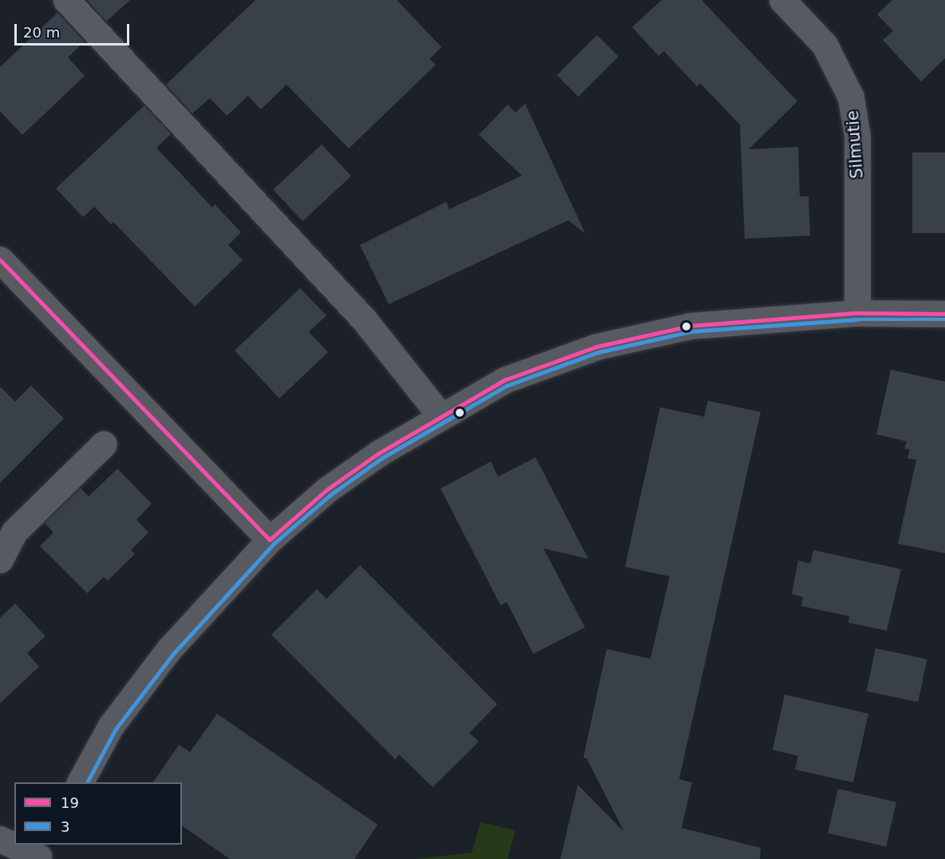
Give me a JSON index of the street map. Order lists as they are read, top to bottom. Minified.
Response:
{"streets":{"street":["Silmutie"]},"lines":["transit line 19","transit line 3"],"legend":["19","3"],"scale_bar":"20 m"}
